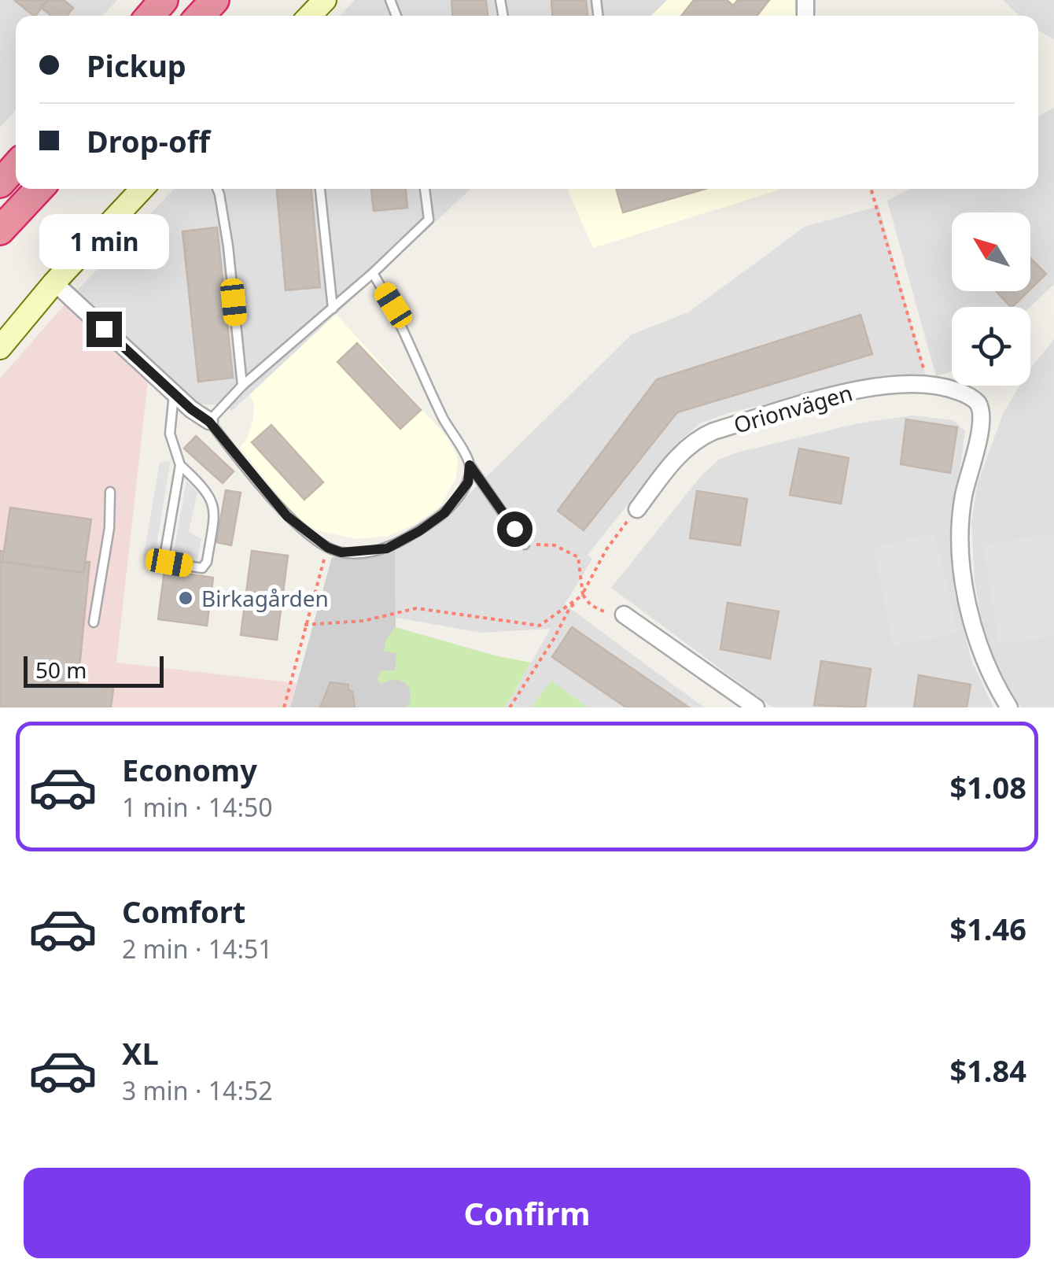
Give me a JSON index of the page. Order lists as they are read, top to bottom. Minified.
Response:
{"streets":{"street":["Orionvägen"]},"places":["Birkagården"],"scale_bar":"50 m","north":"top left","page":{"banner":["Pickup","Drop-off"],"bubble":"1 min","scale":"50 m","list":[{"name":"Economy","note":"1 min · 14:50","value":"$1.08"},{"name":"Comfort","note":"2 min · 14:51","value":"$1.46"},{"name":"XL","note":"3 min · 14:52","value":"$1.84"}],"buttons":"Confirm"}}
